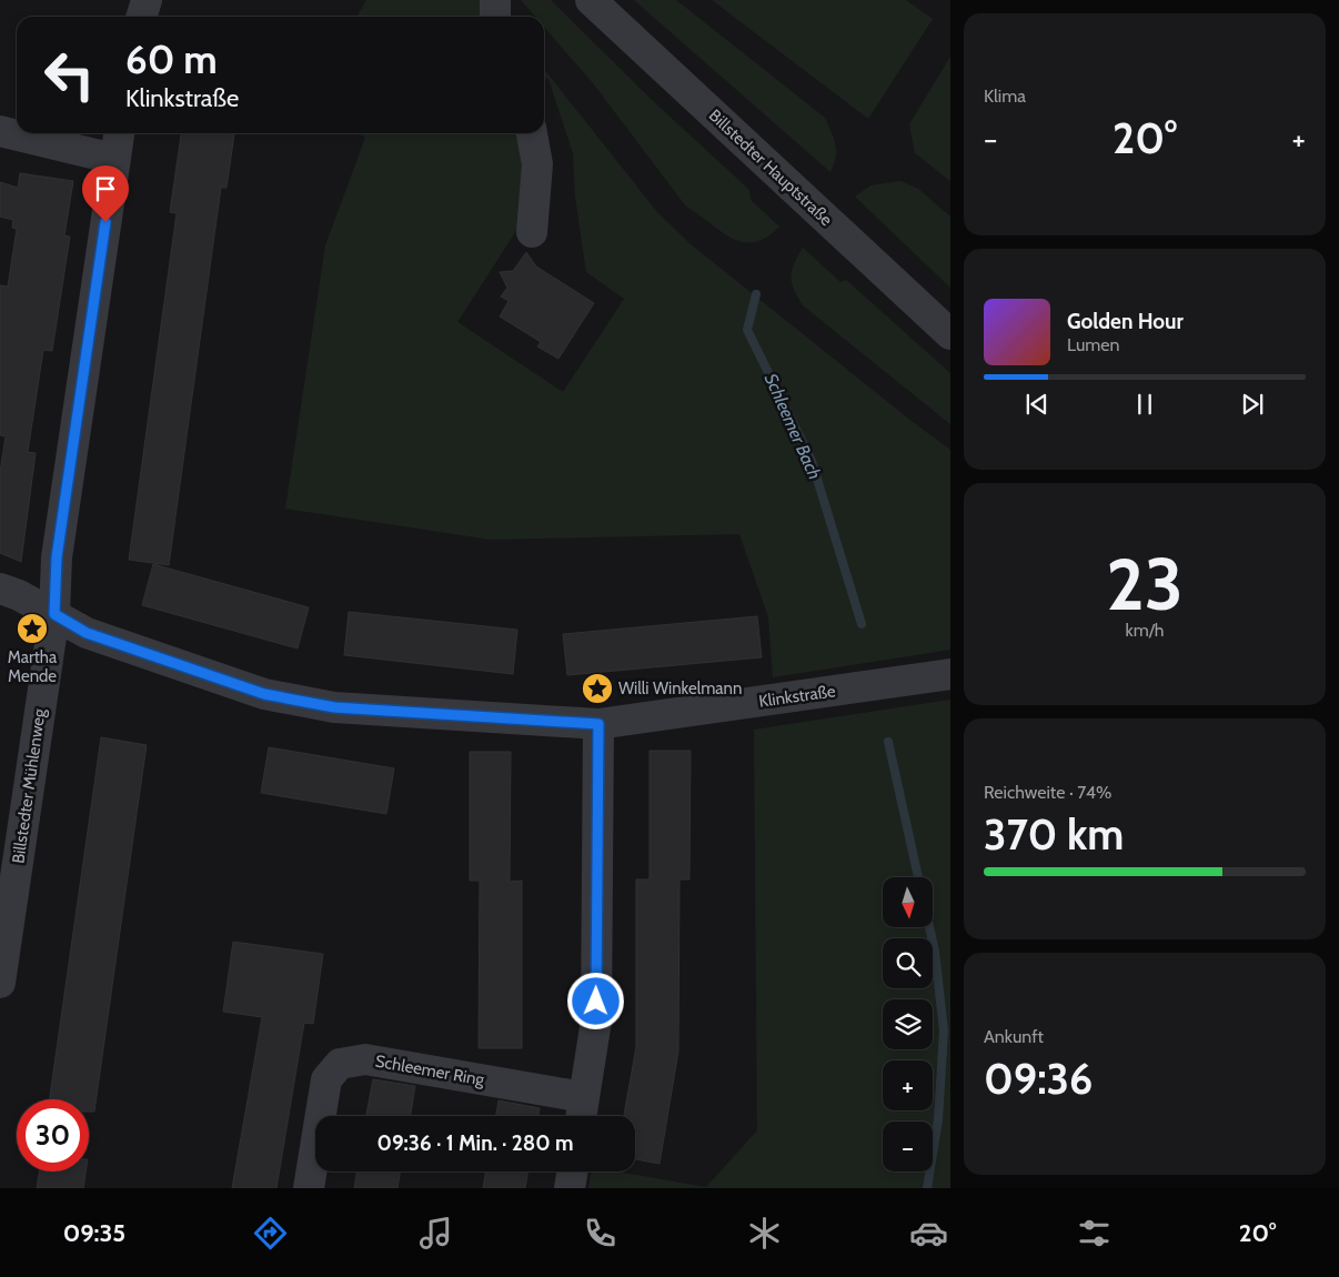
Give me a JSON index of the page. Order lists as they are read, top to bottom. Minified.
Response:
{"streets":{"street":["Billstedter Hauptstraße","Klinkstraße","Billstedter Mühlenweg","Schleemer Ring"]},"crossings":[["Klinkstraße","Billstedter Mühlenweg"]],"water":["Schleemer Bach"],"places":{"place":["Martha Mende","Willi Winkelmann"]},"north":"bottom","page":{"tile":["Klima",["23","km/h"],["Reichweite · 74%","370 km"],["Ankunft","09:36"]],"turn":["60 m","Klinkstraße"],"heat":["−","20°","+"],"song":["Golden Hour","Lumen"],"map_buttons":["+","−"],"limit":"30","trip":"09:36 · 1 Min. · 280 m","tabs":["09:35","20°"]}}
